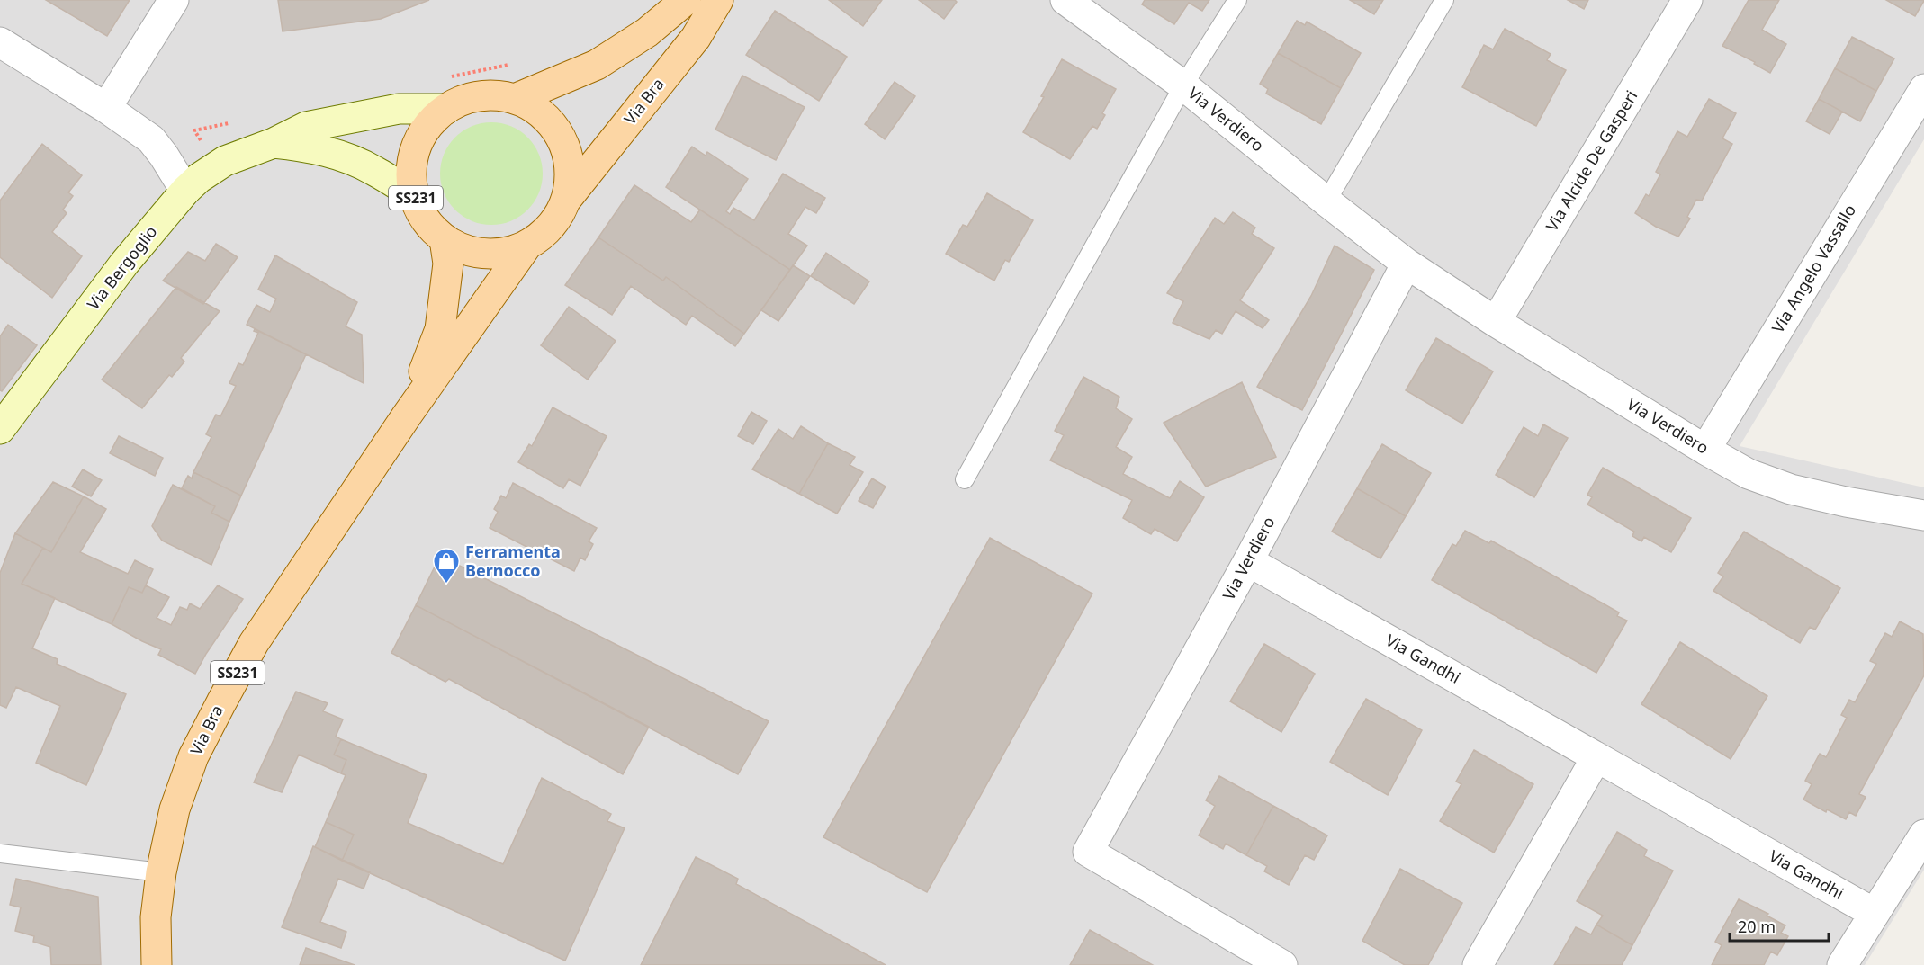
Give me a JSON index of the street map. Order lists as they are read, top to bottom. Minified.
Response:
{"streets":{"main road":["Via Bra","SS231","Via Bergoglio"],"street":["Via Verdiero","Via Alcide De Gasperi","Via Angelo Vassallo","Via Gandhi"]},"crossings":[["Via Bra","Via Bergoglio"],["Via Verdiero","Via Alcide De Gasperi"],["Via Verdiero","Via Angelo Vassallo"],["Via Verdiero","Via Gandhi"]],"places":{"shop":["Ferramenta Bernocco"]},"scale_bar":"20 m"}
